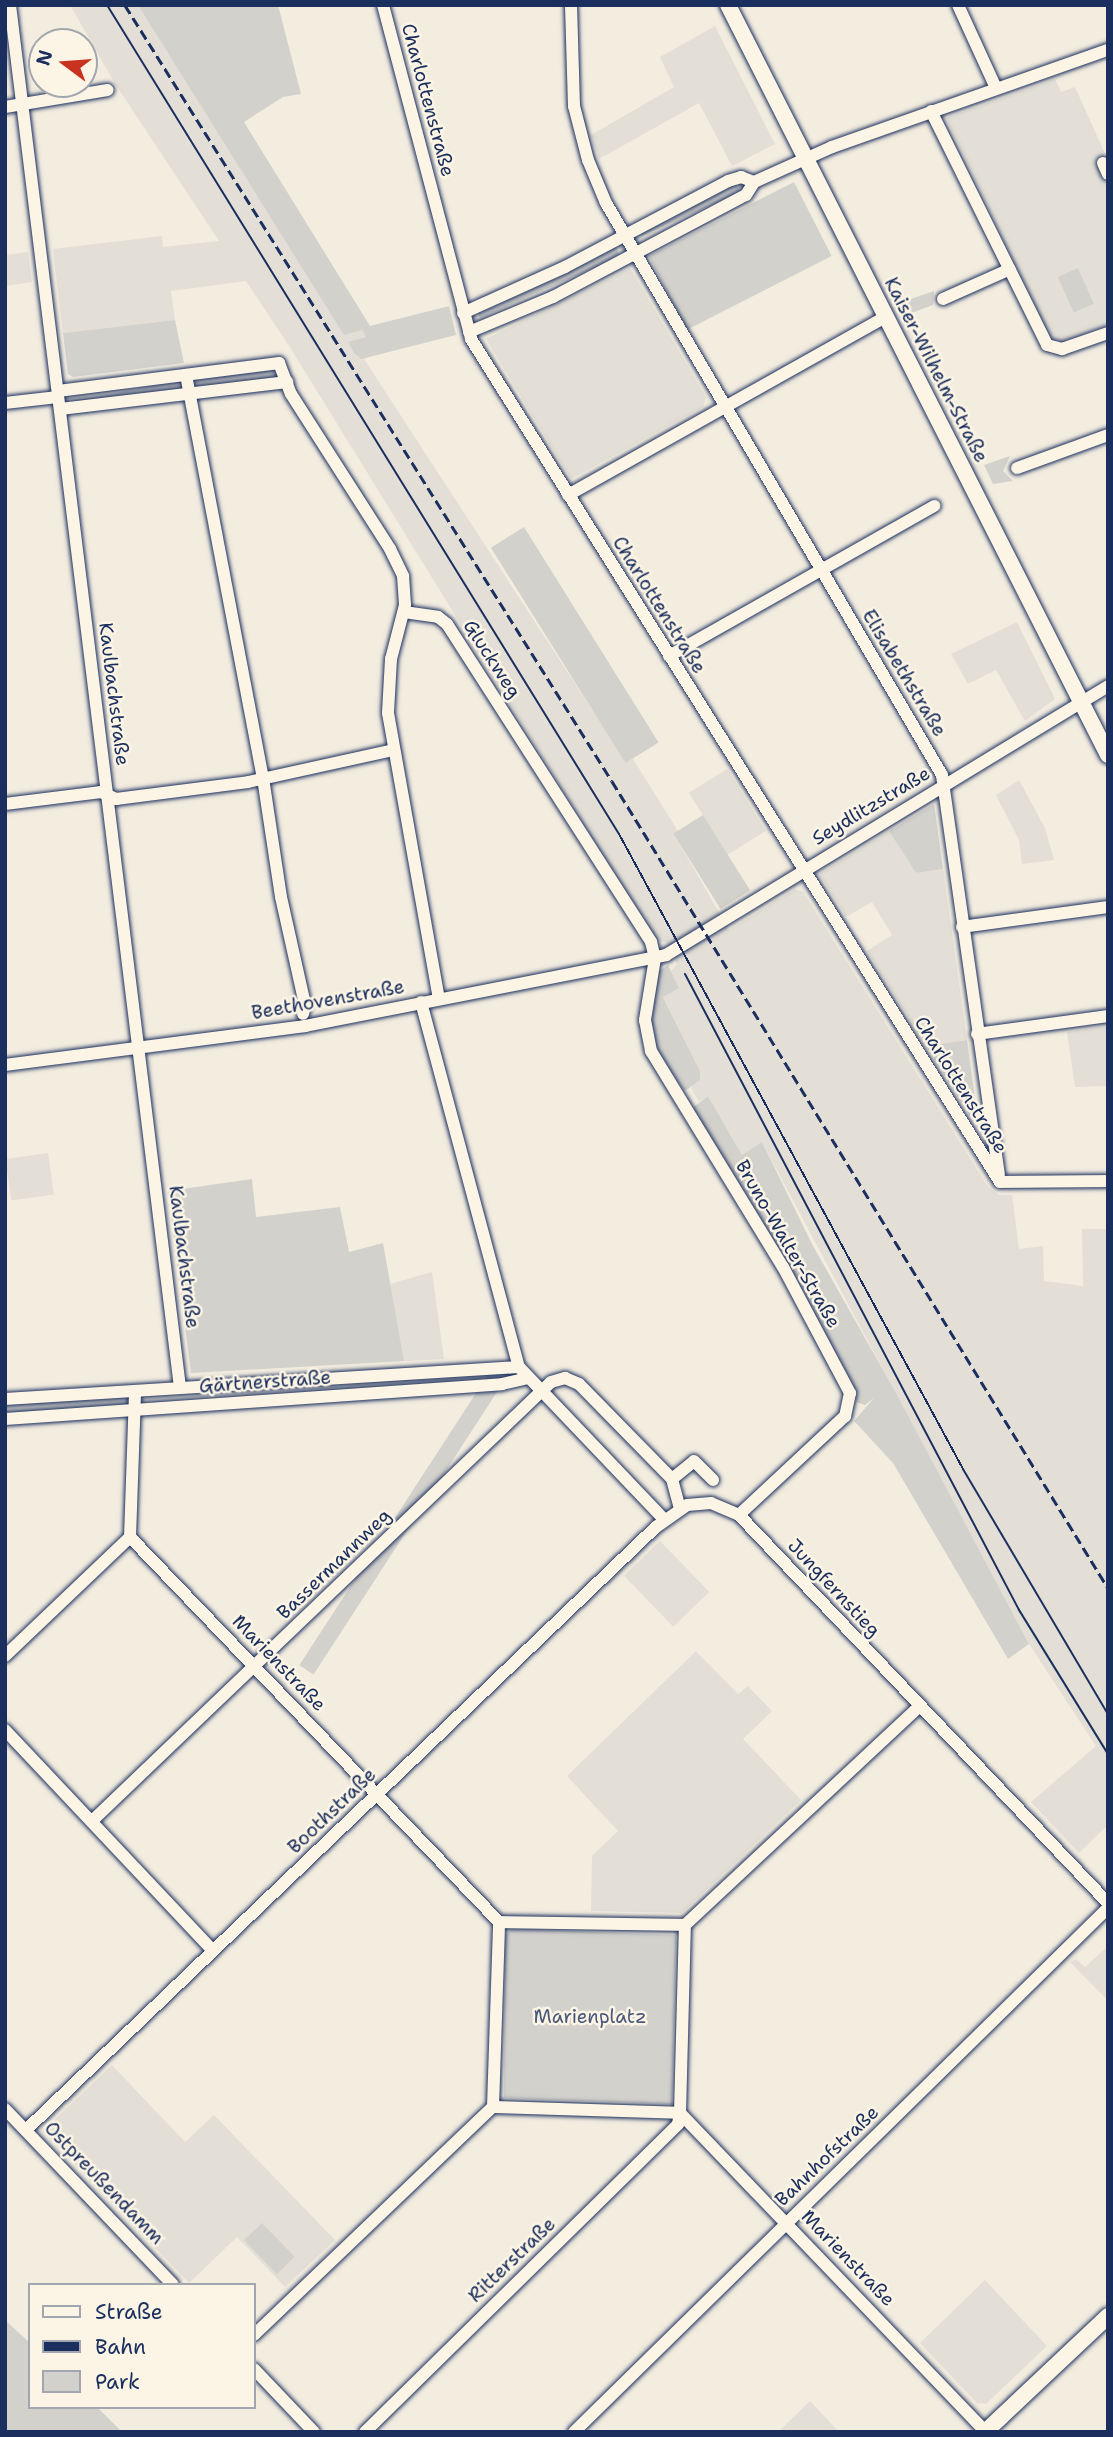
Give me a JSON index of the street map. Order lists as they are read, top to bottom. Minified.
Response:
{"streets":{"main road":["Kaiser-Wilhelm-Straße"],"street":["Charlottenstraße","Gluckweg","Elisabethstraße","Kaulbachstraße","Seydlitzstraße","Beethovenstraße","Bruno-Walter-Straße","Gärtnerstraße","Bassermannweg","Jungfernstieg","Marienstraße","Boothstraße","Bahnhofstraße","Ostpreußendamm","Ritterstraße"]},"crossings":[["Charlottenstraße","Elisabethstraße"],["Charlottenstraße","Seydlitzstraße"],["Kaiser-Wilhelm-Straße","Seydlitzstraße"],["Gluckweg","Seydlitzstraße"],["Gluckweg","Beethovenstraße"],["Gluckweg","Bruno-Walter-Straße"],["Elisabethstraße","Seydlitzstraße"],["Kaulbachstraße","Beethovenstraße"],["Kaulbachstraße","Gärtnerstraße"],["Seydlitzstraße","Beethovenstraße"],["Seydlitzstraße","Bruno-Walter-Straße"],["Beethovenstraße","Bruno-Walter-Straße"],["Bruno-Walter-Straße","Jungfernstieg"],["Bassermannweg","Marienstraße"],["Jungfernstieg","Boothstraße"],["Jungfernstieg","Bahnhofstraße"],["Marienstraße","Boothstraße"],["Marienstraße","Bahnhofstraße"],["Marienstraße","Ritterstraße"],["Boothstraße","Ostpreußendamm"]],"parks":["Marienplatz"],"legend":["Straße","Bahn","Park"],"north":"left"}
